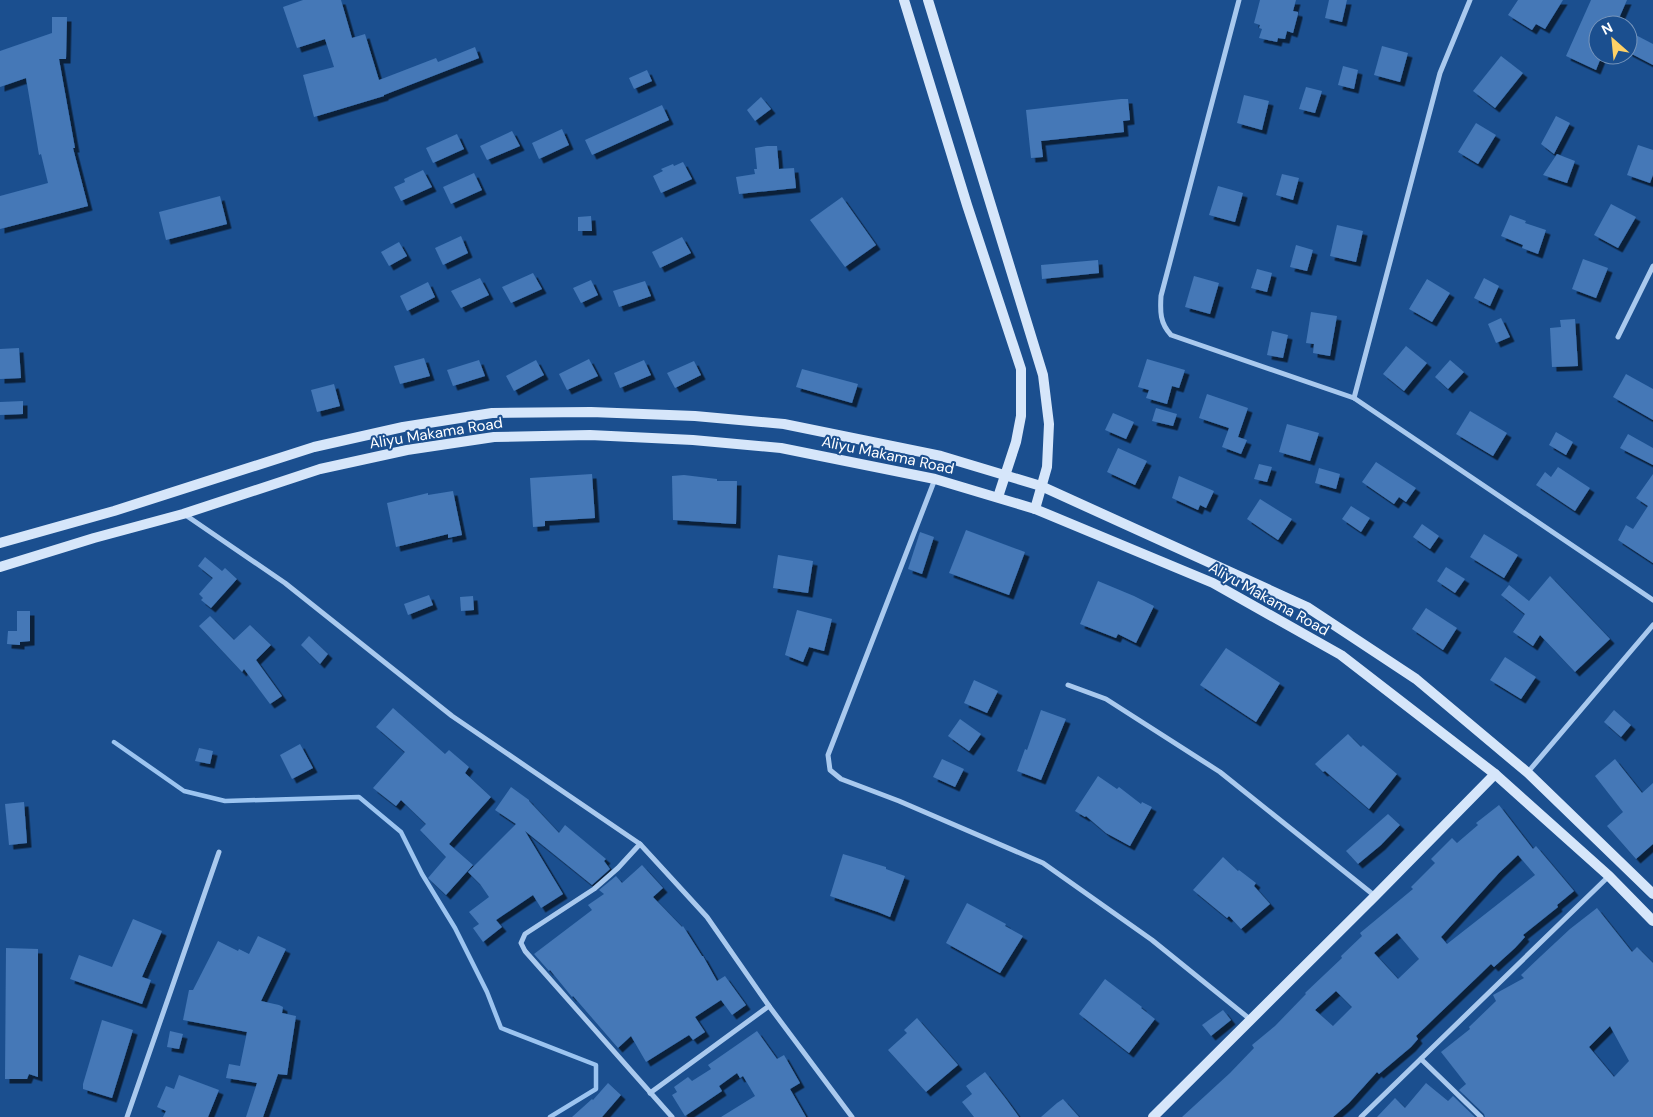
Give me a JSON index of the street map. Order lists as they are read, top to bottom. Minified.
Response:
{"streets":{"street":["Aliyu Makama Road"]},"north":"top left"}
